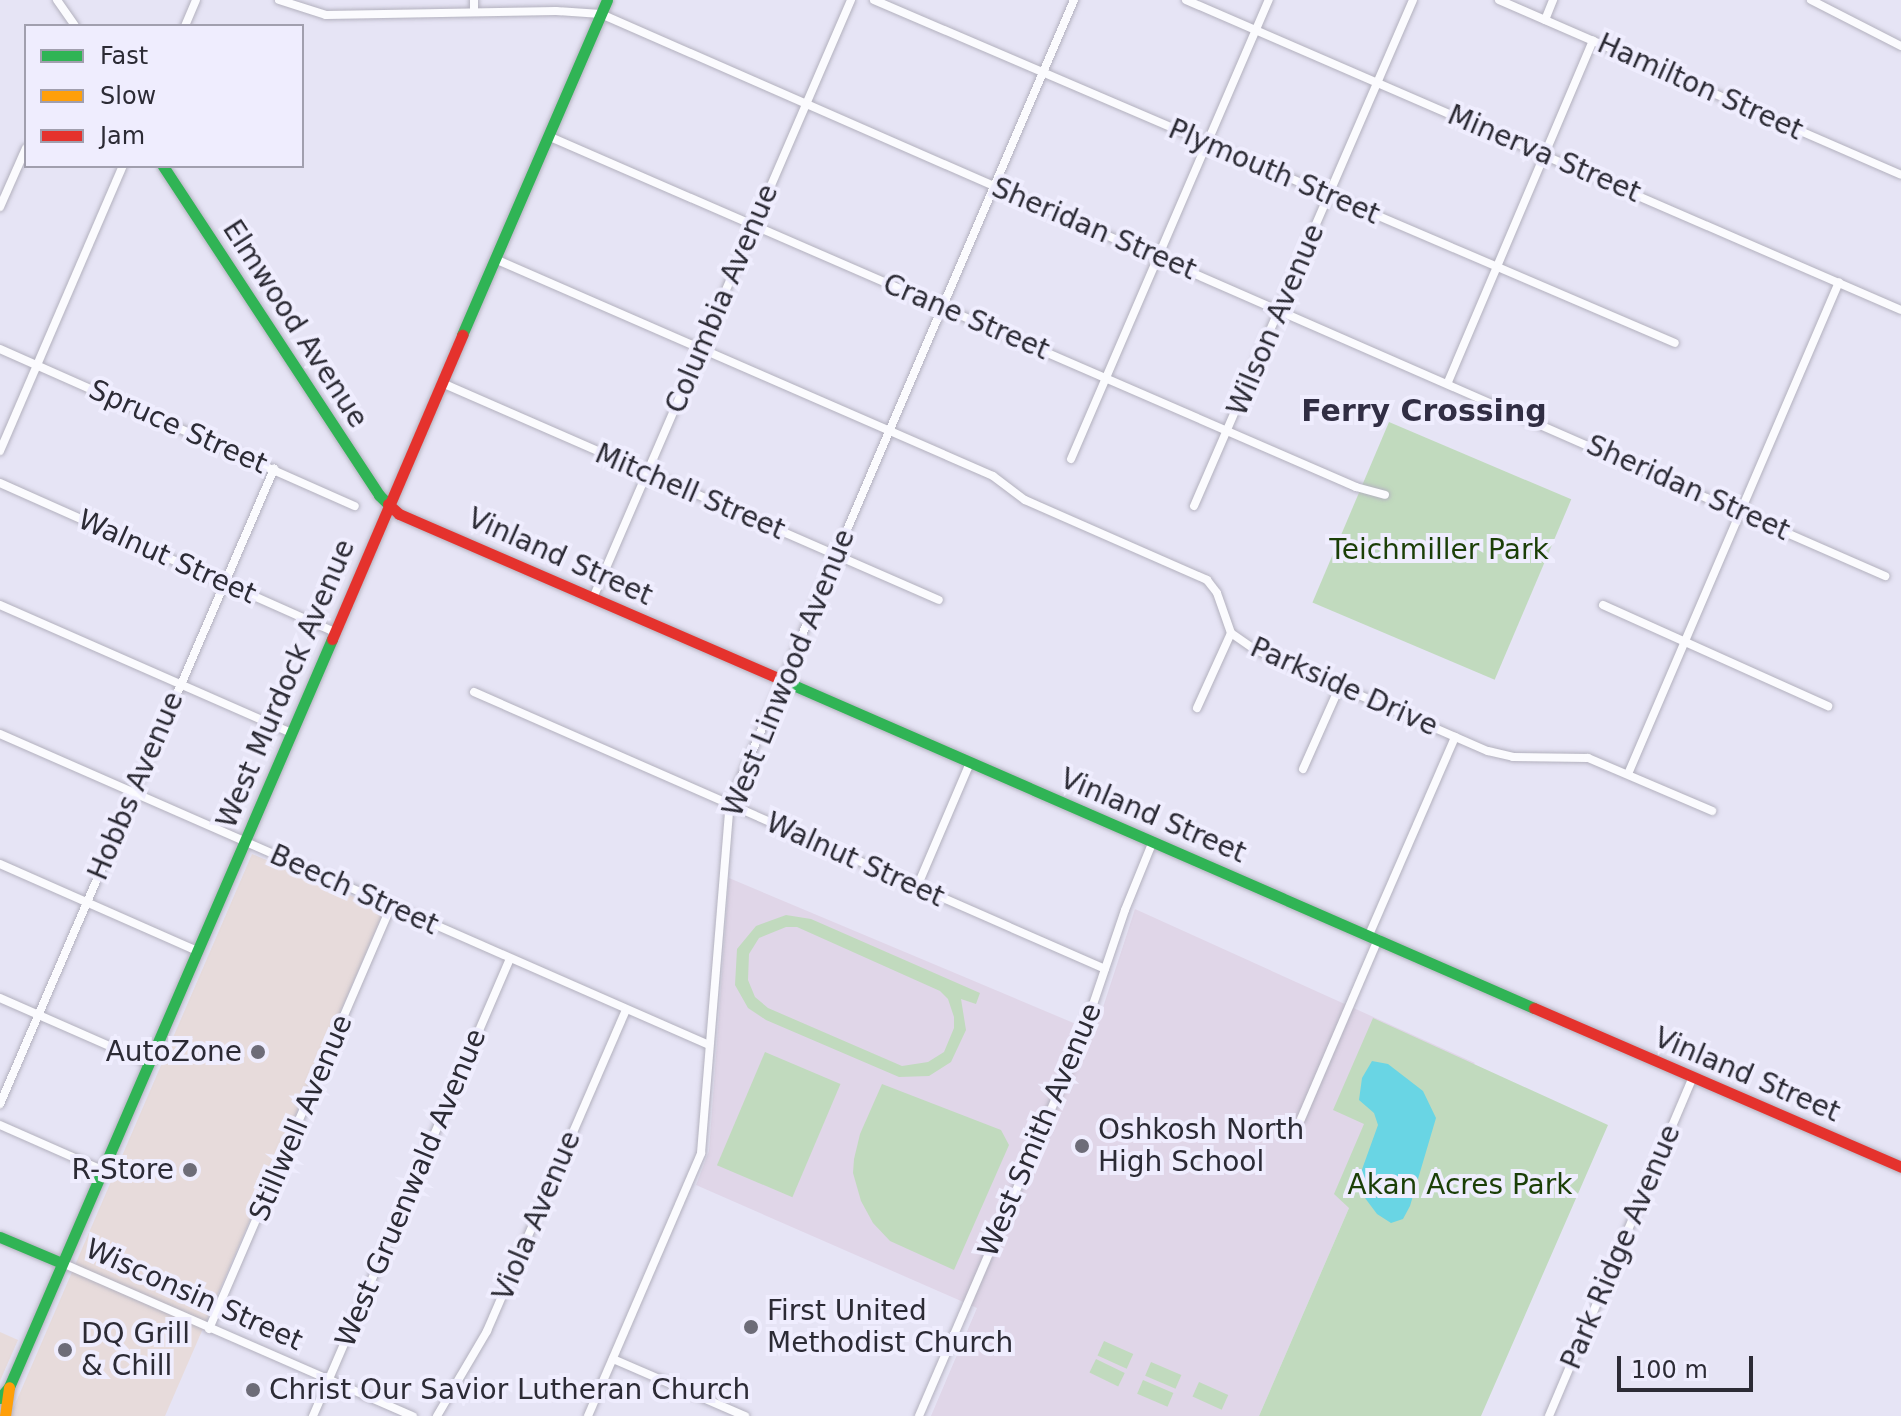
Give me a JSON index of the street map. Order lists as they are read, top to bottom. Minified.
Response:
{"streets":{"street":["Hamilton Street","Minerva Street","Plymouth Street","Sheridan Street","Columbia Avenue","Crane Street","Wilson Avenue","Elmwood Avenue","Spruce Street","Mitchell Street","Walnut Street","Vinland Street","West Linwood Avenue","West Murdock Avenue","Parkside Drive","Hobbs Avenue","Beech Street","Stillwell Avenue","West Smith Avenue","West Gruenwald Avenue","Viola Avenue","Park Ridge Avenue","Wisconsin Street"]},"crossings":[["Minerva Street","Wilson Avenue"],["Plymouth Street","Wilson Avenue"],["Plymouth Street","West Linwood Avenue"],["Sheridan Street","Columbia Avenue"],["Sheridan Street","Wilson Avenue"],["Sheridan Street","West Linwood Avenue"],["Sheridan Street","West Murdock Avenue"],["Columbia Avenue","Crane Street"],["Columbia Avenue","Mitchell Street"],["Columbia Avenue","Vinland Street"],["Columbia Avenue","Parkside Drive"],["Crane Street","Wilson Avenue"],["Crane Street","West Linwood Avenue"],["Crane Street","West Murdock Avenue"],["Elmwood Avenue","Vinland Street"],["Elmwood Avenue","West Murdock Avenue"],["Spruce Street","Hobbs Avenue"],["Mitchell Street","West Linwood Avenue"],["Mitchell Street","West Murdock Avenue"],["Walnut Street","West Linwood Avenue"],["Walnut Street","West Murdock Avenue"],["Walnut Street","Hobbs Avenue"],["Walnut Street","West Smith Avenue"],["Vinland Street","West Linwood Avenue"],["Vinland Street","West Murdock Avenue"],["Vinland Street","West Smith Avenue"],["Vinland Street","Park Ridge Avenue"],["West Linwood Avenue","Parkside Drive"],["West Linwood Avenue","Beech Street"],["West Murdock Avenue","Parkside Drive"],["West Murdock Avenue","Beech Street"],["West Murdock Avenue","Wisconsin Street"],["Hobbs Avenue","Beech Street"],["Beech Street","Stillwell Avenue"],["Beech Street","West Gruenwald Avenue"],["Beech Street","Viola Avenue"],["Stillwell Avenue","Wisconsin Street"],["West Gruenwald Avenue","Wisconsin Street"]],"districts":["Ferry Crossing"],"parks":["Teichmiller Park","Akan Acres Park"],"places":["AutoZone","Oshkosh North High School","R-Store","First United Methodist Church","DQ Grill & Chill","Christ Our Savior Lutheran Church"],"legend":["Fast","Slow","Jam"],"scale_bar":"100 m"}
